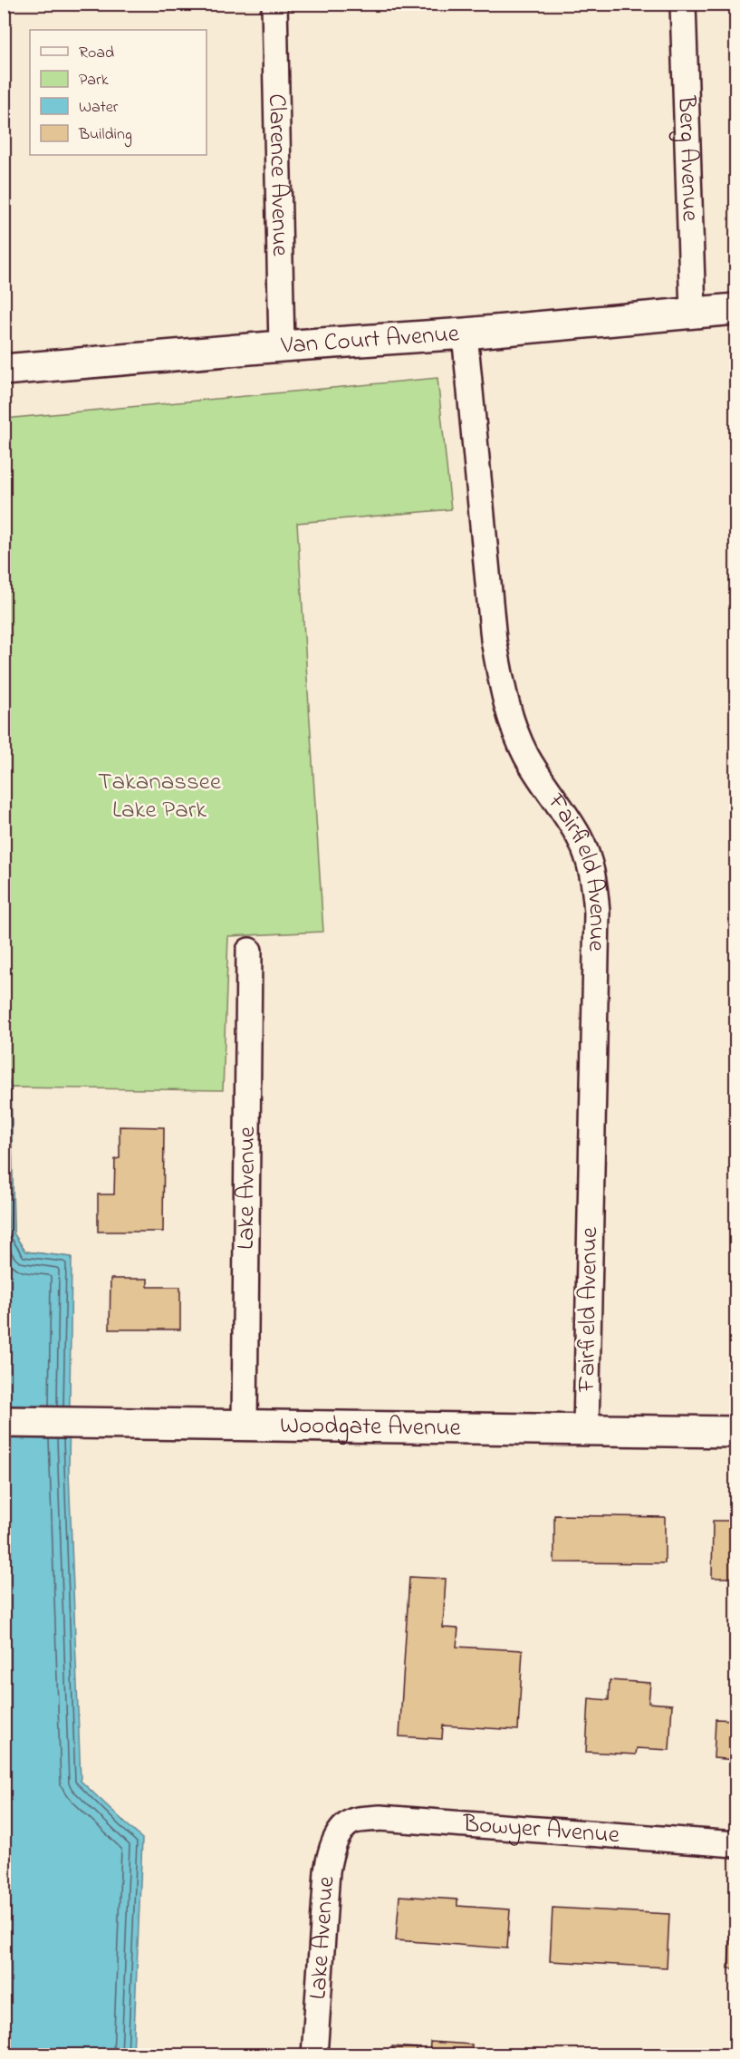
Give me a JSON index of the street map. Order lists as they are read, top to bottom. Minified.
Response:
{"streets":{"street":["Berg Avenue","Clarence Avenue","Van Court Avenue","Fairfield Avenue","Lake Avenue","Woodgate Avenue","Bowyer Avenue"]},"crossings":[["Berg Avenue","Van Court Avenue"],["Clarence Avenue","Van Court Avenue"],["Van Court Avenue","Fairfield Avenue"],["Fairfield Avenue","Woodgate Avenue"],["Lake Avenue","Woodgate Avenue"],["Lake Avenue","Bowyer Avenue"]],"parks":["Takanassee Lake Park"],"legend":["Road","Park","Water","Building"]}
